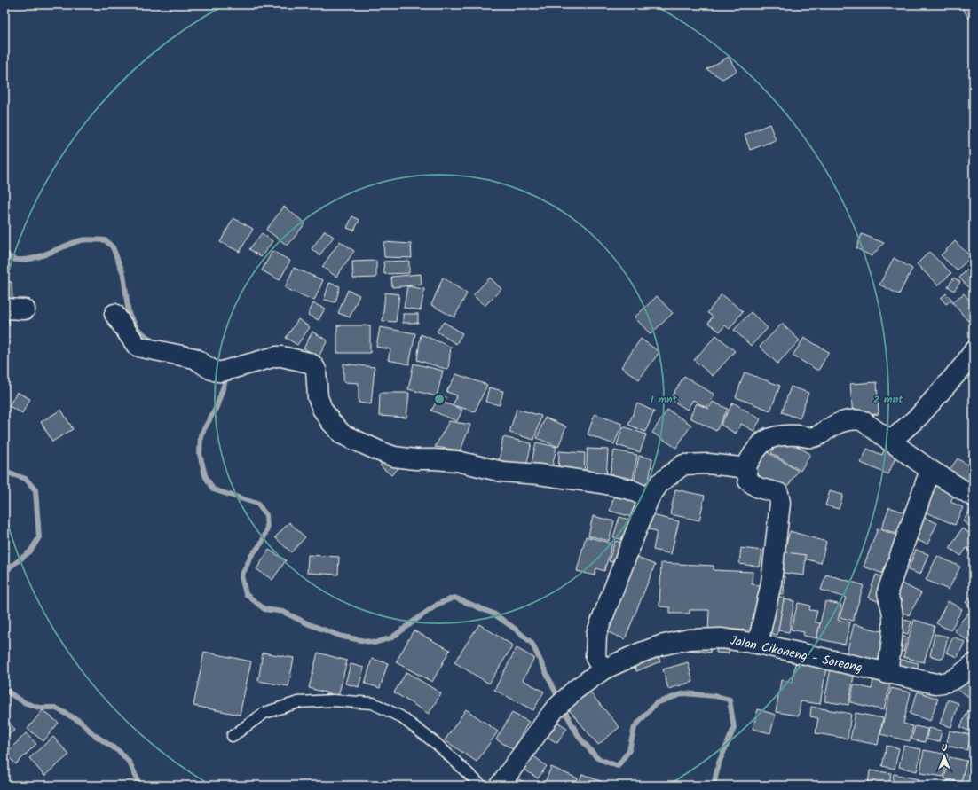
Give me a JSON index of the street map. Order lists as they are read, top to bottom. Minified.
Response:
{"streets":{"street":["Jalan Cikoneng - Soreang"]},"north":"top","rings":["1 mnt","2 mnt"]}
